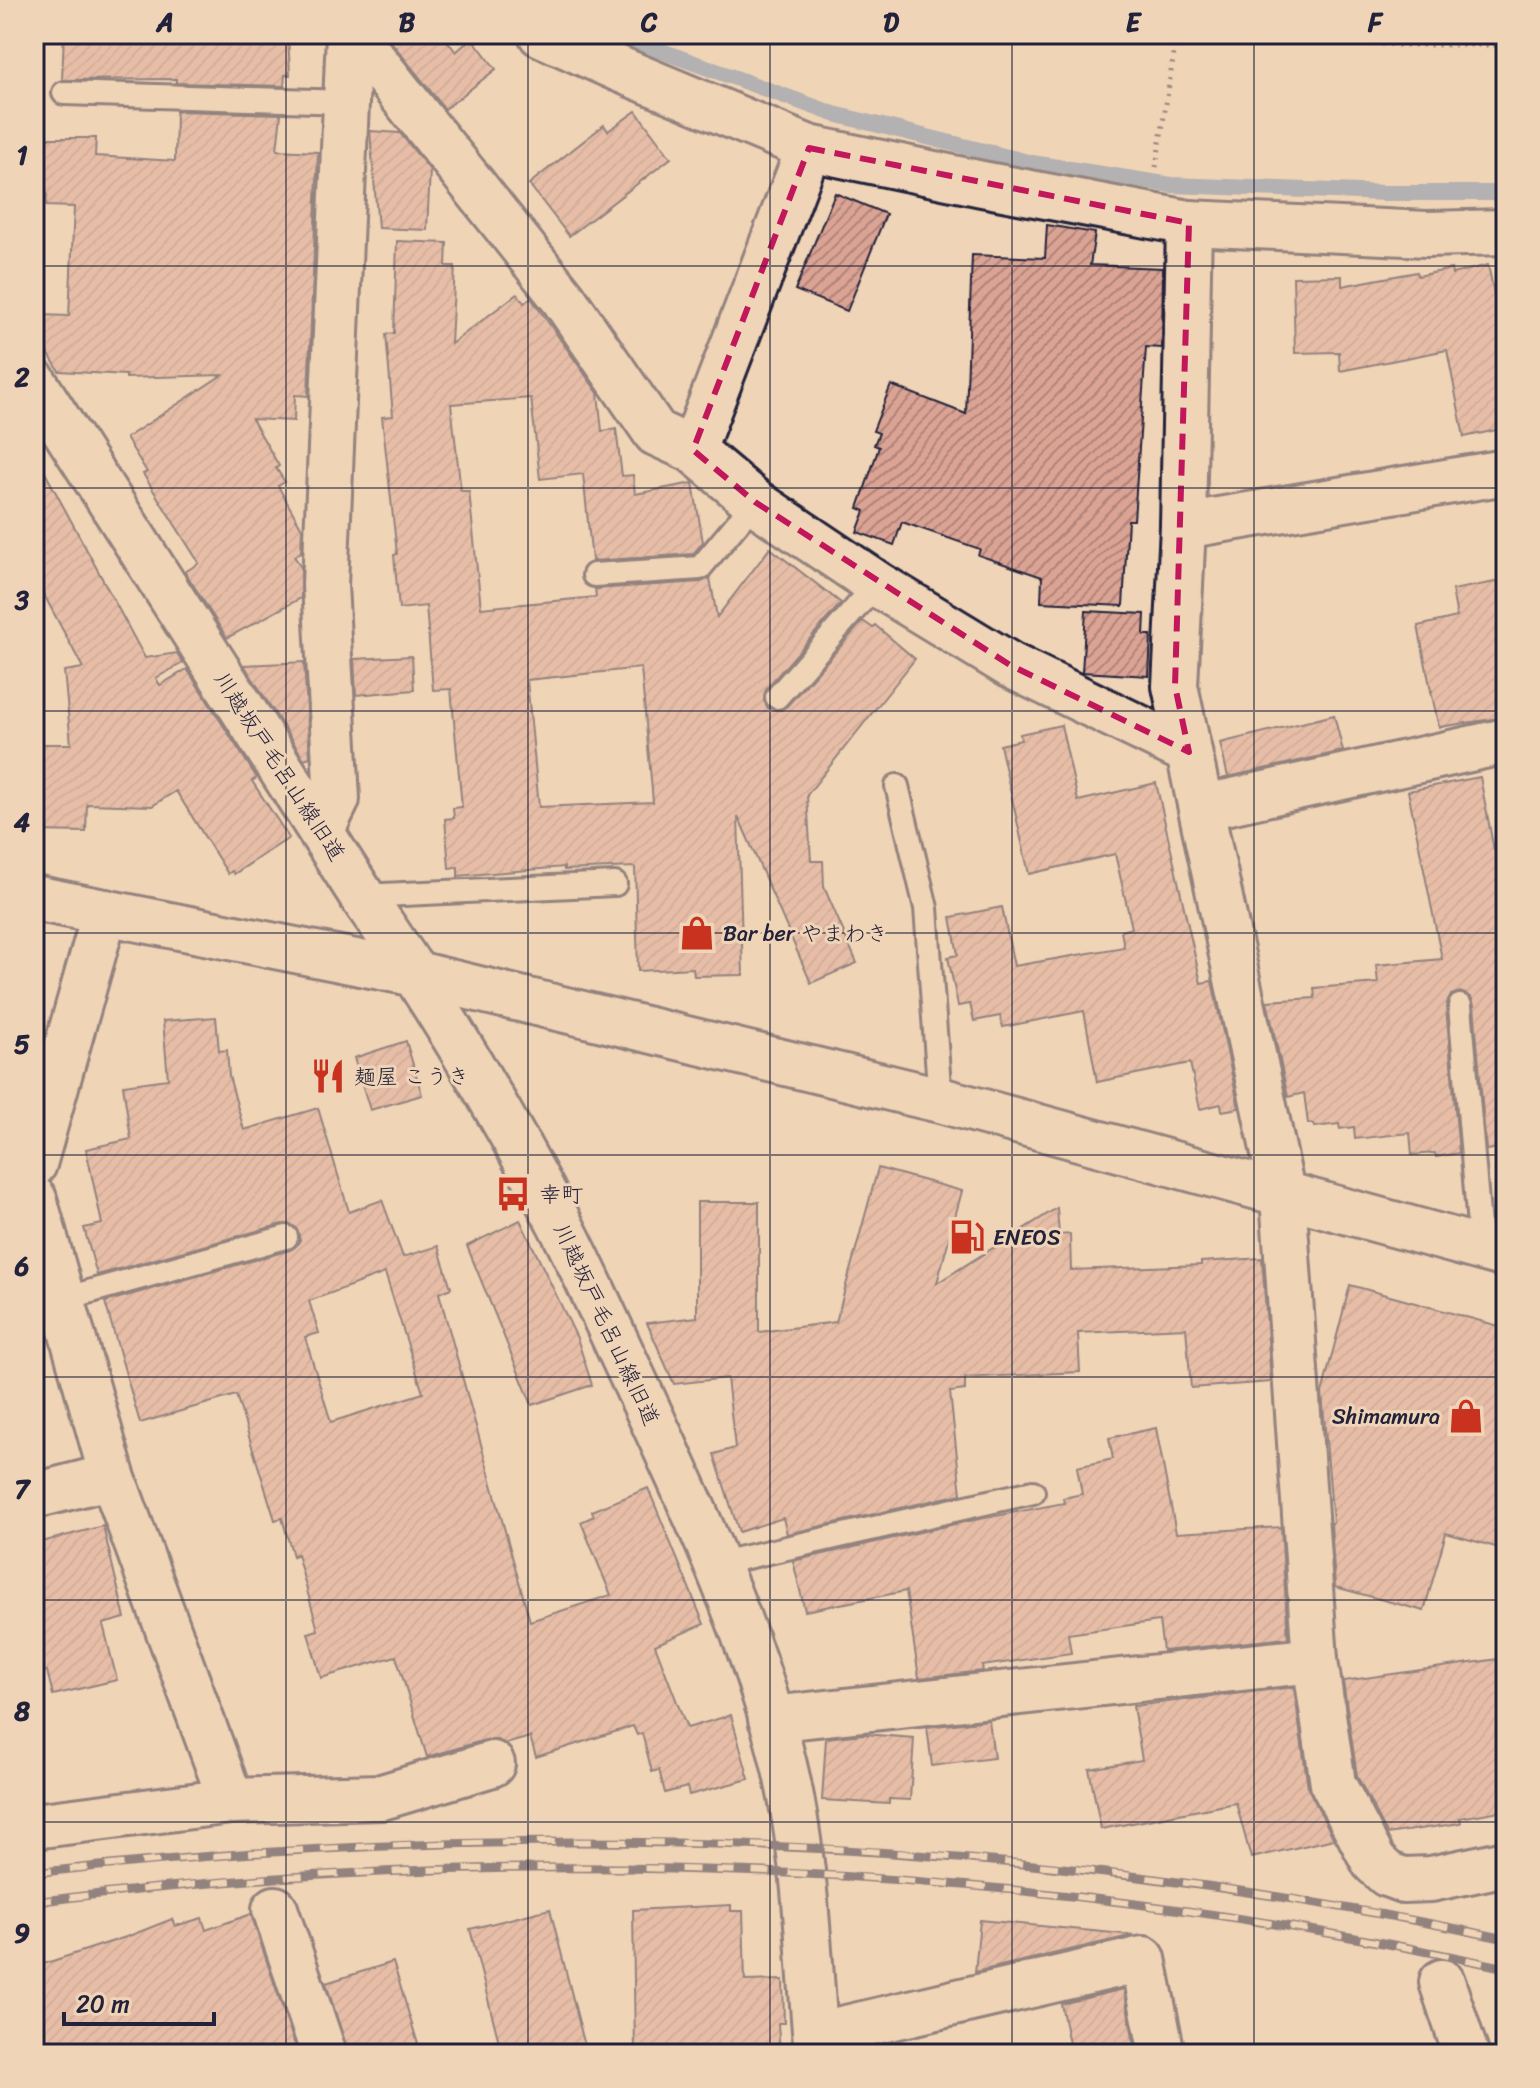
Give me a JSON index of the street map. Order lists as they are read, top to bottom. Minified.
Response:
{"streets":{"street":["川越坂戸毛呂山線旧道"]},"places":{"shop":["Bar ber やまわき","Shimamura"],"restaurant":["麺屋 こうき"],"bus stop":["幸町"],"fuel station":["ENEOS"]},"scale_bar":"20 m","grid":{"columns":["A","B","C","D","E","F"],"rows":["1","2","3","4","5","6","7","8","9"]}}
